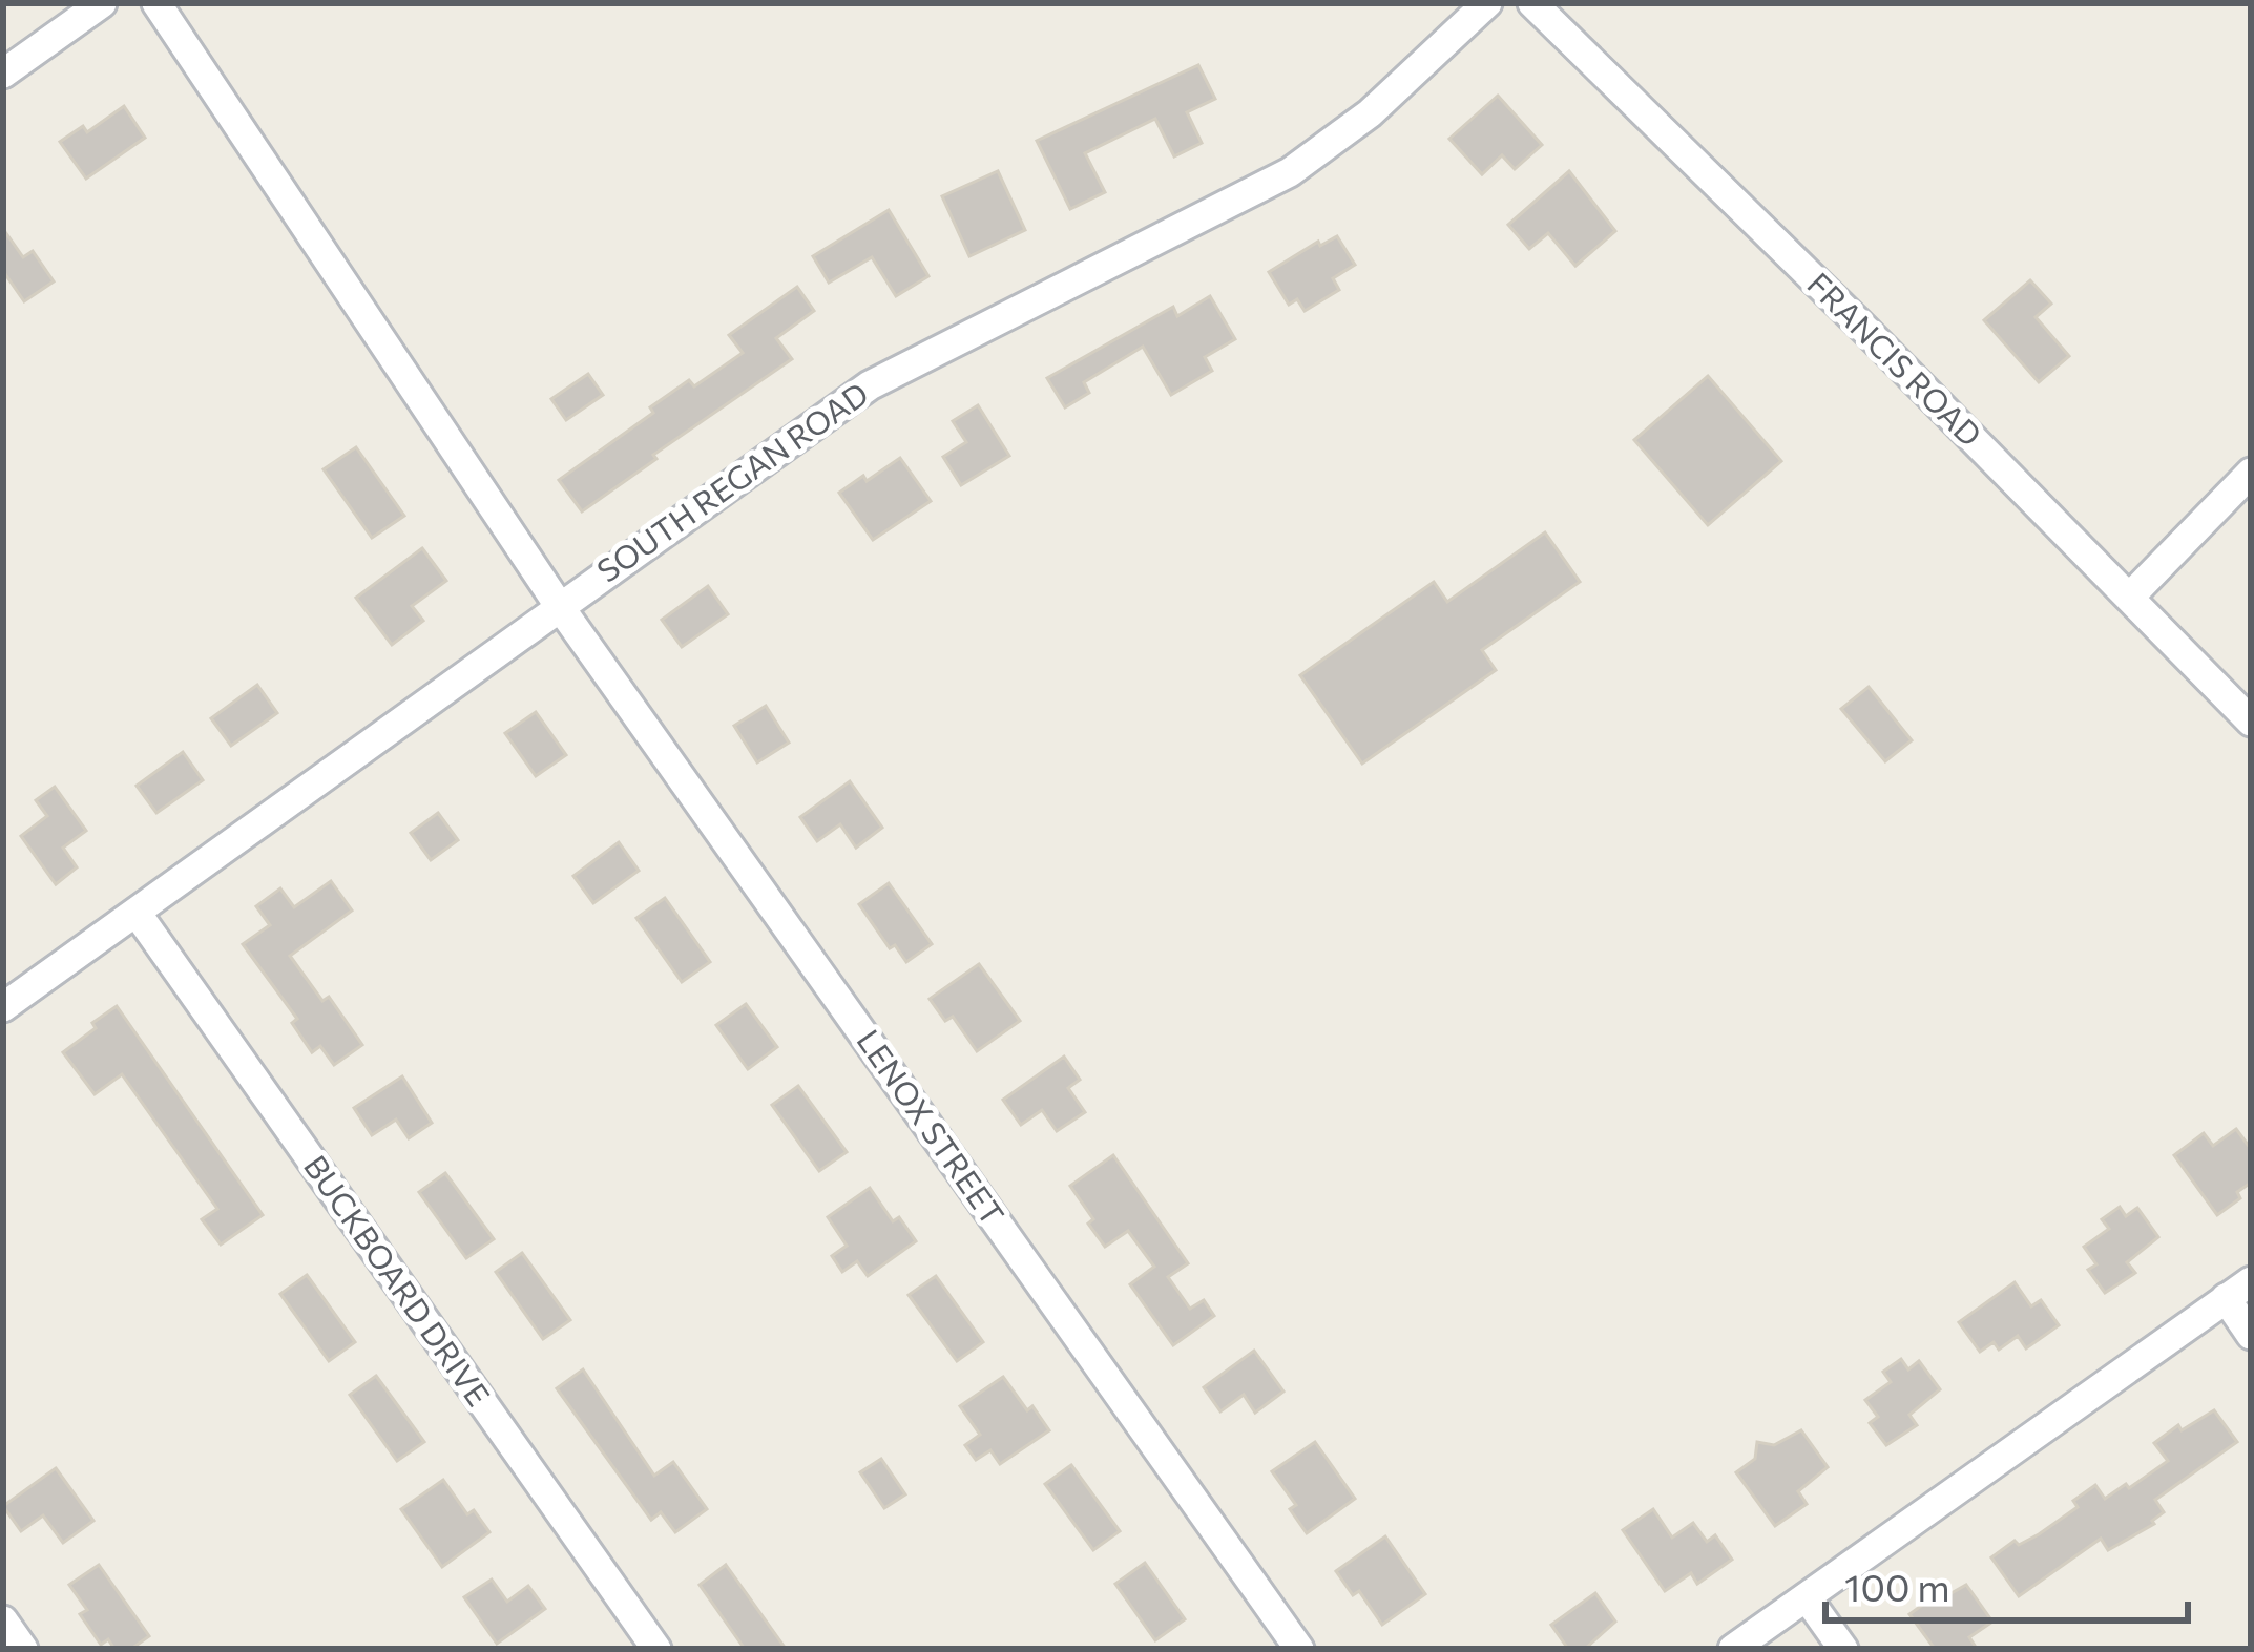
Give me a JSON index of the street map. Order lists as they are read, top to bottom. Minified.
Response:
{"streets":{"street":["FRANCIS ROAD","SOUTH REGAN ROAD","LENOX STREET","BUCKBOARD DRIVE"]},"crossings":[["SOUTH REGAN ROAD","LENOX STREET"],["SOUTH REGAN ROAD","BUCKBOARD DRIVE"]],"scale_bar":"100 m"}
